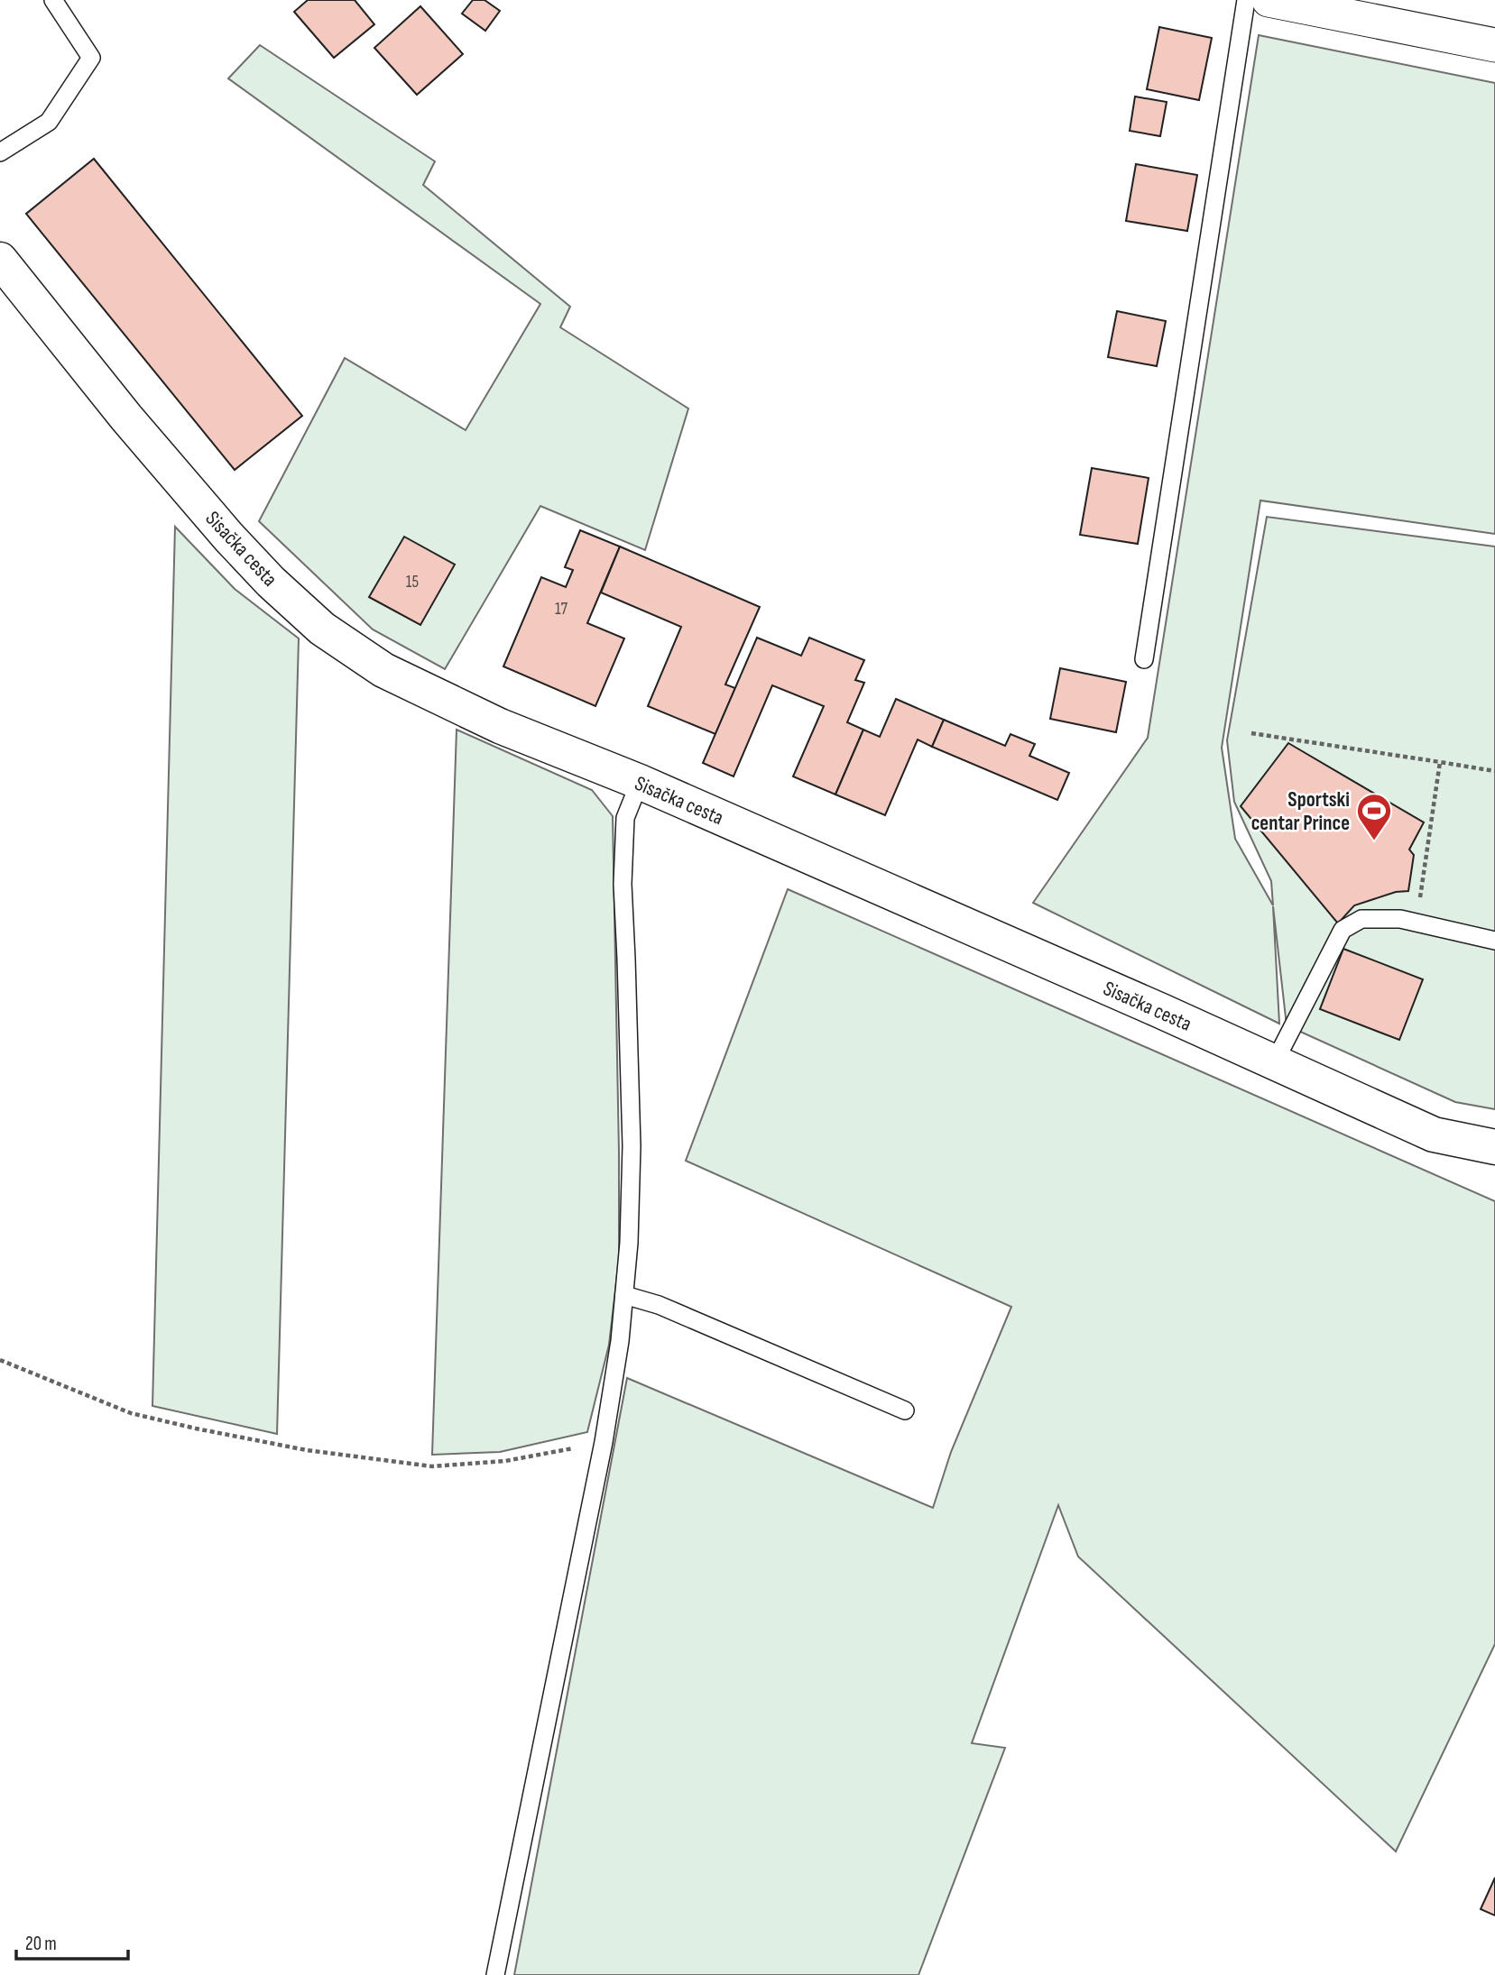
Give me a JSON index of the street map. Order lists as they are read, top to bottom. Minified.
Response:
{"streets":{"main road":["Sisačka cesta"]},"places":{"sports":["Sportski centar Prince"]},"house_numbers":["15","17"],"scale_bar":"20 m"}
